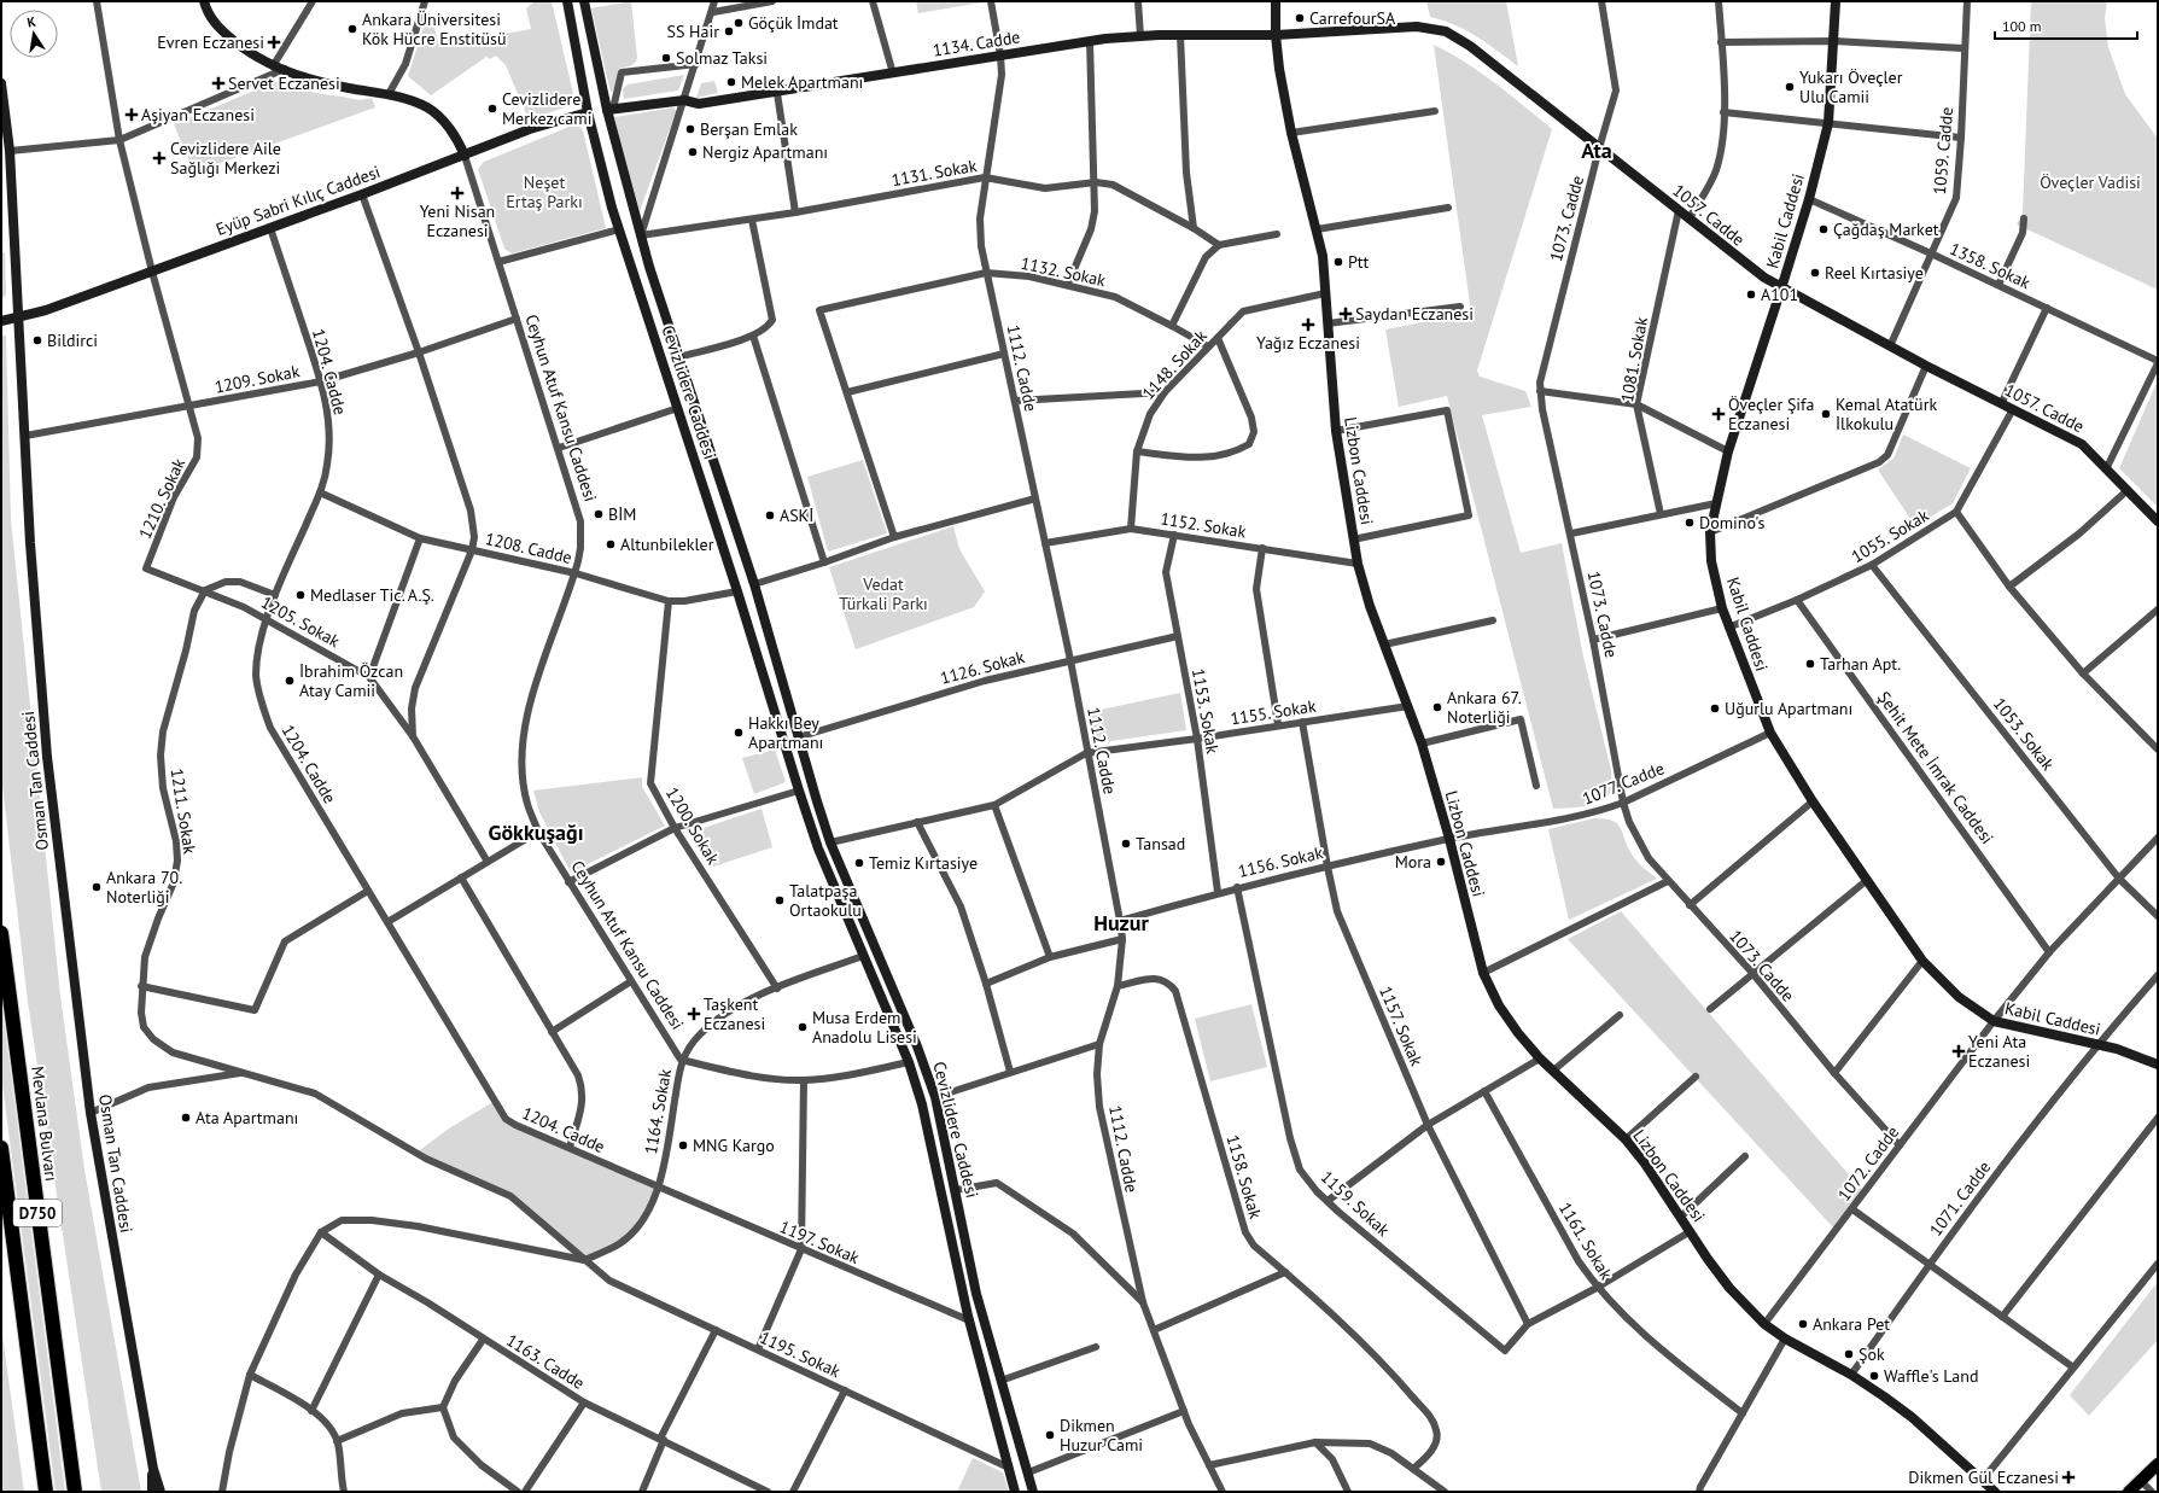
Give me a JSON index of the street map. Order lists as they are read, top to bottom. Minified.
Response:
{"streets":{"highway":["Mevlana Bulvarı","D750"],"main road":["1134. Cadde","Eyüp Sabri Kılıç Caddesi","1057. Cadde","Kabil Caddesi","Cevizlidere Caddesi","Ceyhun Atuf Kansu Caddesi","Lizbon Caddesi","Osman Tan Caddesi"],"street":["1059. Cadde","1131. Sokak","1073. Cadde","1358. Sokak","1132. Sokak","1081. Sokak","1148. Sokak","1112. Cadde","1204. Cadde","1209. Sokak","1210. Sokak","1152. Sokak","1055. Sokak","1208. Cadde","1205. Sokak","1126. Sokak","1153. Sokak","1155. Sokak","1053. Sokak","Şehit Mete İmrak Caddesi","1077. Cadde","1211. Sokak","1200. Sokak","1156. Sokak","1157. Sokak","1164. Sokak","1072. Cadde","1158. Sokak","1071. Cadde","1159. Sokak","1161. Sokak","1197. Sokak","1195. Sokak","1163. Cadde"]},"crossings":[["1134. Cadde","1057. Cadde"],["1134. Cadde","1112. Cadde"],["1134. Cadde","Lizbon Caddesi"],["1059. Cadde","1057. Cadde"],["1059. Cadde","1358. Sokak"],["1131. Sokak","1112. Cadde"],["1131. Sokak","Cevizlidere Caddesi"],["Eyüp Sabri Kılıç Caddesi","1204. Cadde"],["Eyüp Sabri Kılıç Caddesi","Cevizlidere Caddesi"],["Eyüp Sabri Kılıç Caddesi","Ceyhun Atuf Kansu Caddesi"],["Eyüp Sabri Kılıç Caddesi","1210. Sokak"],["Eyüp Sabri Kılıç Caddesi","Osman Tan Caddesi"],["1057. Cadde","1073. Cadde"],["1057. Cadde","Kabil Caddesi"],["1057. Cadde","1081. Sokak"],["1057. Cadde","Lizbon Caddesi"],["1057. Cadde","1055. Sokak"],["1073. Cadde","1077. Cadde"],["1073. Cadde","1072. Cadde"],["Kabil Caddesi","1358. Sokak"],["Kabil Caddesi","1055. Sokak"],["Kabil Caddesi","1077. Cadde"],["Kabil Caddesi","1072. Cadde"],["Kabil Caddesi","1071. Cadde"],["1132. Sokak","1148. Sokak"],["1132. Sokak","1112. Cadde"],["1148. Sokak","Lizbon Caddesi"],["1148. Sokak","1152. Sokak"],["1112. Cadde","1152. Sokak"],["1112. Cadde","1126. Sokak"],["1112. Cadde","1155. Sokak"],["1112. Cadde","1156. Sokak"],["1112. Cadde","1158. Sokak"],["1204. Cadde","1209. Sokak"],["1204. Cadde","1208. Cadde"],["1204. Cadde","1205. Sokak"],["1204. Cadde","1164. Sokak"],["1204. Cadde","1197. Sokak"],["1209. Sokak","Ceyhun Atuf Kansu Caddesi"],["1209. Sokak","1210. Sokak"],["1209. Sokak","Osman Tan Caddesi"],["Cevizlidere Caddesi","1208. Cadde"],["Cevizlidere Caddesi","1126. Sokak"],["Cevizlidere Caddesi","1164. Sokak"],["Cevizlidere Caddesi","1197. Sokak"],["Cevizlidere Caddesi","1195. Sokak"],["Ceyhun Atuf Kansu Caddesi","1208. Cadde"],["Ceyhun Atuf Kansu Caddesi","1164. Sokak"],["Lizbon Caddesi","1152. Sokak"],["Lizbon Caddesi","1155. Sokak"],["Lizbon Caddesi","1077. Cadde"],["Lizbon Caddesi","1156. Sokak"],["Lizbon Caddesi","1072. Cadde"],["Lizbon Caddesi","1071. Cadde"],["Lizbon Caddesi","1159. Sokak"],["1210. Sokak","1205. Sokak"],["1152. Sokak","1153. Sokak"],["1055. Sokak","1053. Sokak"],["1055. Sokak","Şehit Mete İmrak Caddesi"],["1208. Cadde","1200. Sokak"],["1205. Sokak","1211. Sokak"],["1126. Sokak","1153. Sokak"],["1153. Sokak","1155. Sokak"],["1153. Sokak","1156. Sokak"],["1155. Sokak","1157. Sokak"],["1053. Sokak","1072. Cadde"],["Şehit Mete İmrak Caddesi","1072. Cadde"],["1077. Cadde","1156. Sokak"],["1211. Sokak","1164. Sokak"],["1211. Sokak","1195. Sokak"],["1200. Sokak","1164. Sokak"],["1156. Sokak","1157. Sokak"],["1156. Sokak","1159. Sokak"],["1157. Sokak","1159. Sokak"],["1164. Sokak","1197. Sokak"],["1164. Sokak","1195. Sokak"],["1159. Sokak","1161. Sokak"]],"districts":["Ata","Gökkuşağı","Huzur"],"parks":["Neşet Ertaş Parkı","Öveçler Vadisi","Vedat Türkali Parkı"],"places":{"other":["CarrefourSA","Göçük İmdat","Ankara Üniversitesi Kök Hücre Enstitüsü","SS Hair","Solmaz Taksi","Melek Apartmanı","Yukarı Öveçler Ulu Camii","Cevizlidere Merkez cami","Berşan Emlak","Nergiz Apartmanı","Çağdaş Market","Ptt","Reel Kırtasiye","A101","Bildirci","Kemal Atatürk İlkokulu","BİM","ASKİ","Domino's","Altunbilekler","Medlaser Tic. A.Ş.","Tarhan Apt.","İbrahim Özcan Atay Camii","Ankara 67. Noterliği","Uğurlu Apartmanı","Hakkı Bey Apartmanı","Tansad","Mora","Temiz Kırtasiye","Ankara 70. Noterliği","Talatpaşa Ortaokulu","Musa Erdem Anadolu Lisesi","Ata Apartmanı","MNG Kargo","Ankara Pet","Şok","Waffle's Land","Dikmen Huzur Cami"],"health":["Evren Eczanesi","Servet Eczanesi","Aşiyan Eczanesi","Cevizlidere Aile Sağlığı Merkezi","Yeni Nisan Eczanesi","Saydan Eczanesi","Yağız Eczanesi","Öveçler Şifa Eczanesi","Taşkent Eczanesi","Yeni Ata Eczanesi","Dikmen Gül Eczanesi"]},"scale_bar":"100 m","north":"top"}
